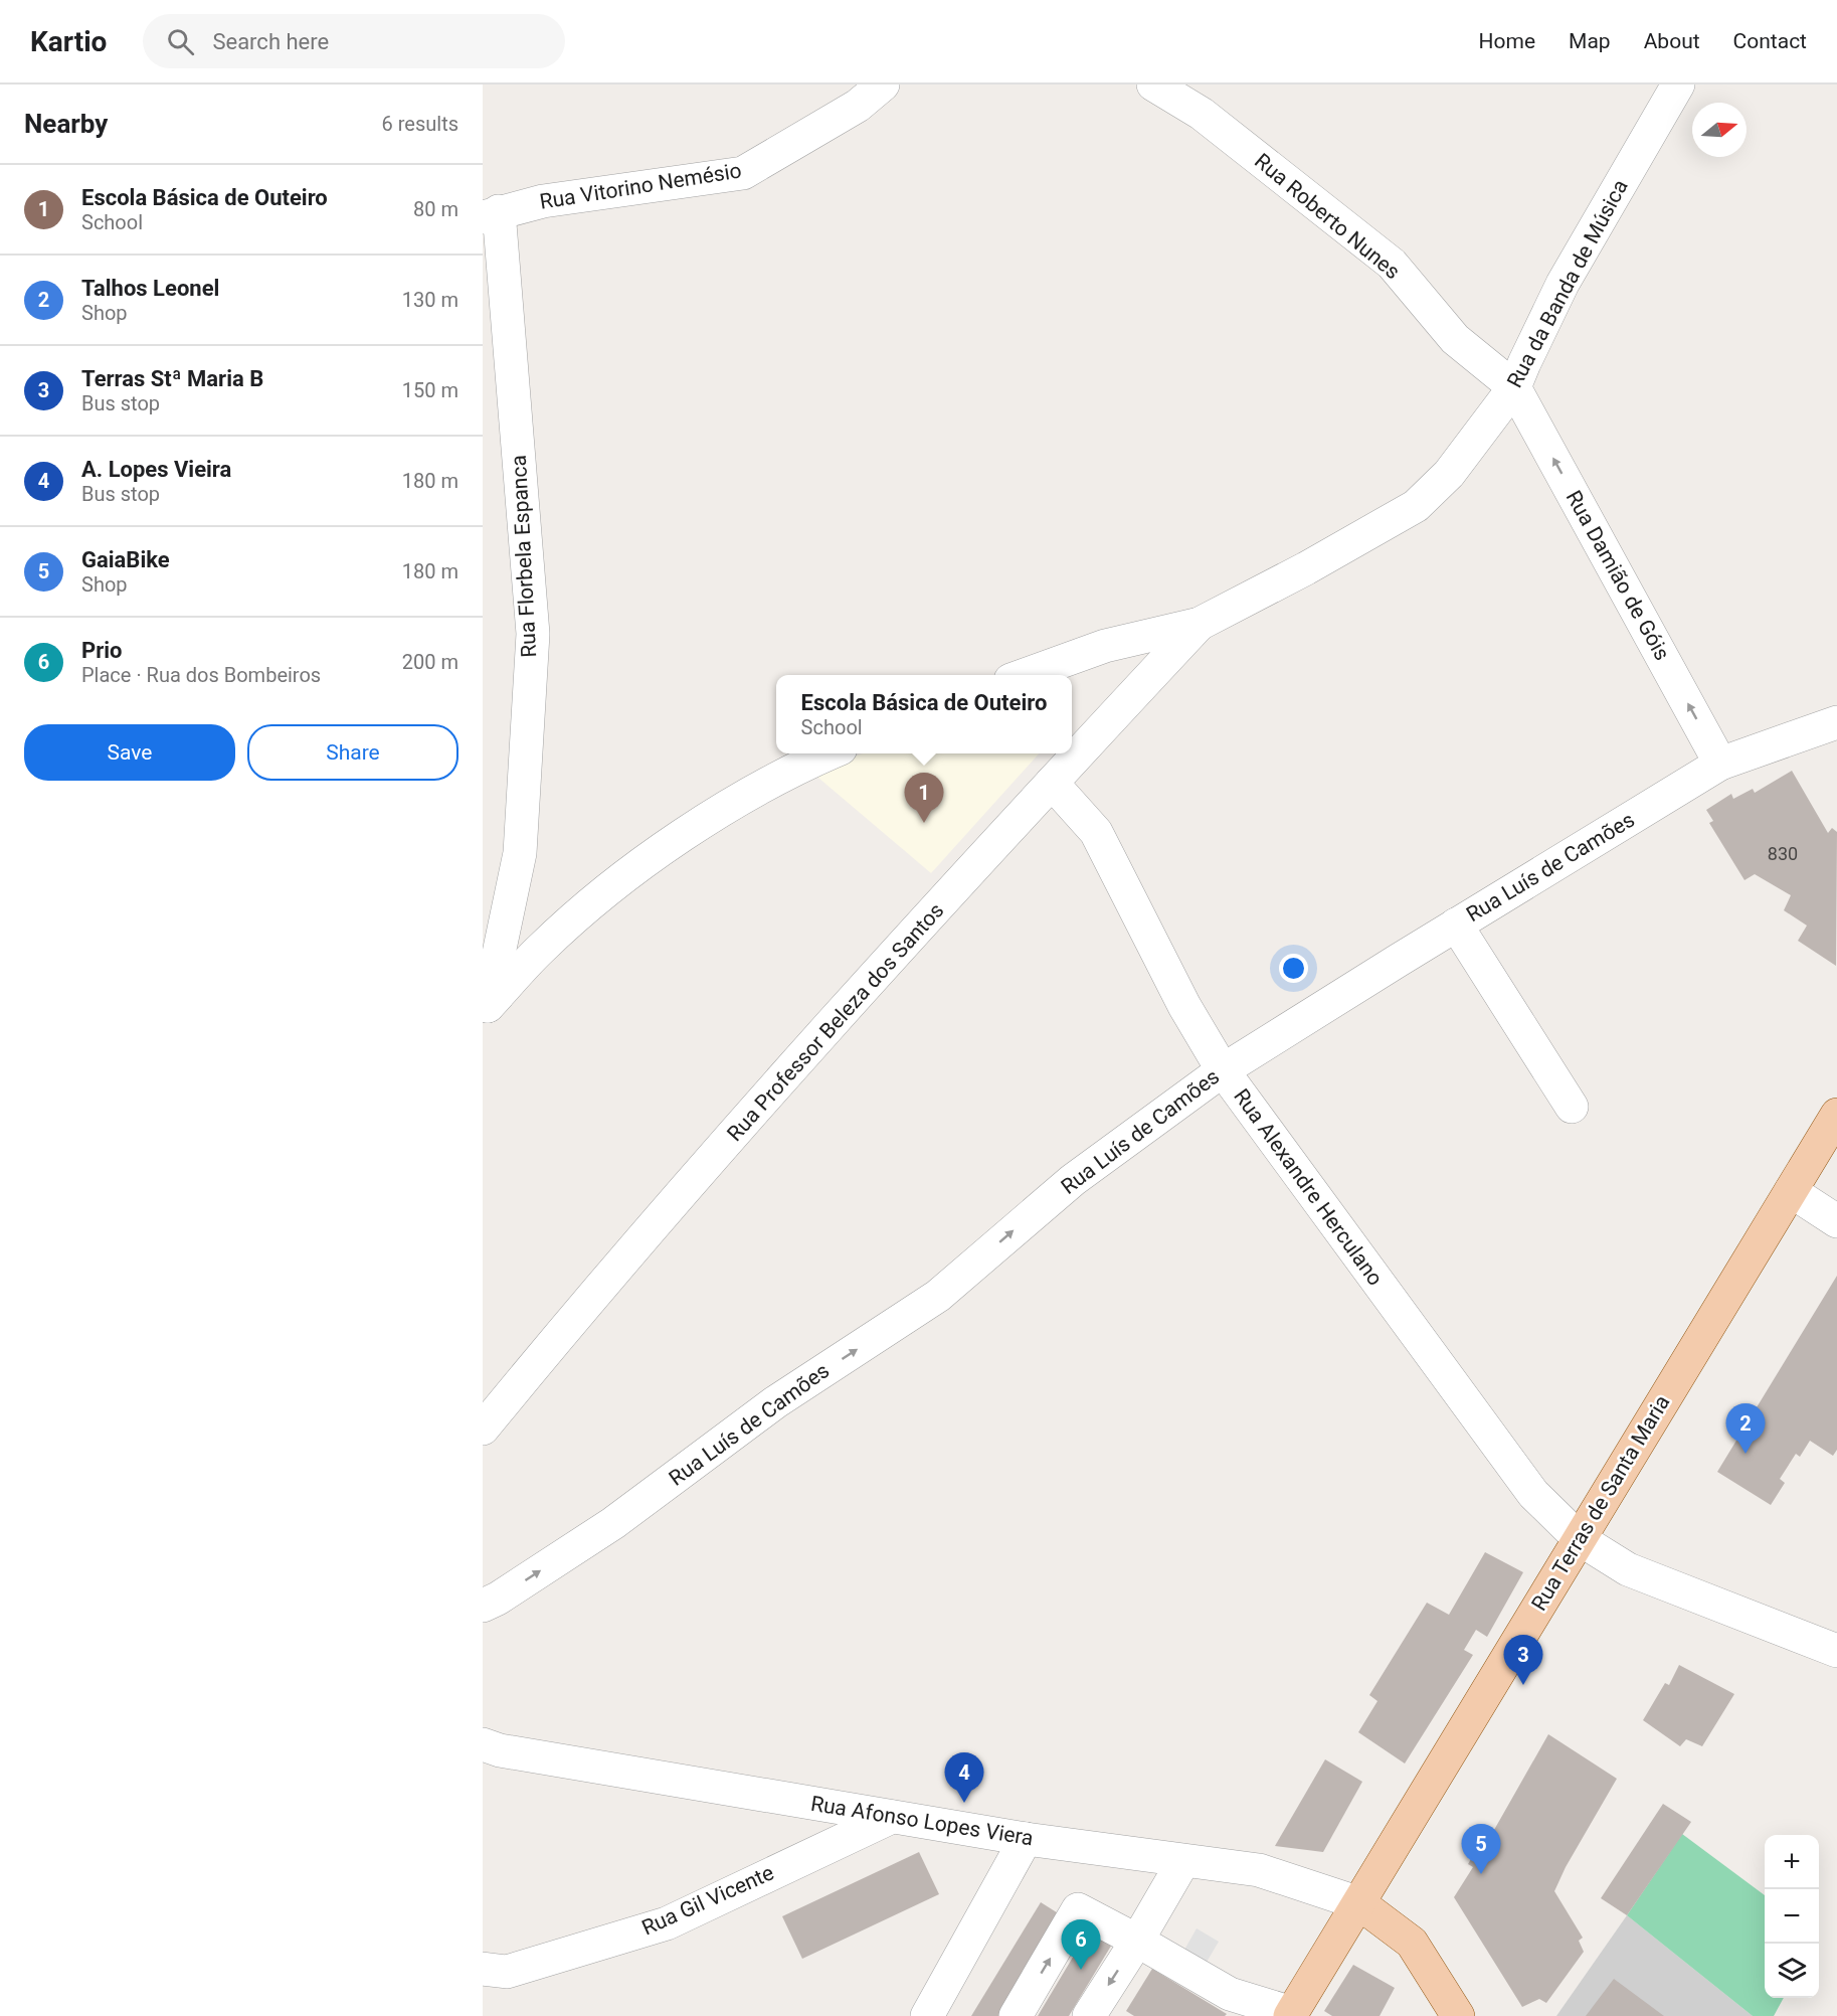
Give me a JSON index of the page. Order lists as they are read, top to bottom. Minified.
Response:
{"streets":{"main road":["Rua Terras de Santa Maria"],"street":["Rua Vitorino Nemésio","Rua Roberto Nunes","Rua da Banda de Música","Rua Florbela Espanca","Rua Damião de Góis","Rua Luís de Camões","Rua Professor Beleza dos Santos","Rua Alexandre Herculano","Rua Afonso Lopes Viera","Rua Gil Vicente"]},"crossings":[["Rua Vitorino Nemésio","Rua Florbela Espanca"],["Rua Roberto Nunes","Rua da Banda de Música"],["Rua Roberto Nunes","Rua Damião de Góis"],["Rua da Banda de Música","Rua Damião de Góis"],["Rua da Banda de Música","Rua Professor Beleza dos Santos"],["Rua Damião de Góis","Rua Luís de Camões"],["Rua Luís de Camões","Rua Alexandre Herculano"],["Rua Professor Beleza dos Santos","Rua Alexandre Herculano"],["Rua Alexandre Herculano","Rua Terras de Santa Maria"],["Rua Terras de Santa Maria","Rua Afonso Lopes Viera"],["Rua Afonso Lopes Viera","Rua Gil Vicente"]],"one_way":["Rua Damião de Góis","Rua Luís de Camões"],"house_numbers":["830"],"north":"right","page":{"header":"Kartio","search":"Search here","nav":["Home","Map","About","Contact"],"heading":["Nearby","6 results"],"list":[{"mark":"1","name":"Escola Básica de Outeiro","note":"School","value":"80 m"},{"mark":"2","name":"Talhos Leonel","note":"Shop","value":"130 m"},{"mark":"3","name":"Terras Stª Maria B","note":"Bus stop","value":"150 m"},{"mark":"4","name":"A. Lopes Vieira","note":"Bus stop","value":"180 m"},{"mark":"5","name":"GaiaBike","note":"Shop","value":"180 m"},{"mark":"6","name":"Prio","note":"Place · Rua dos Bombeiros","value":"200 m"}],"popup":["Escola Básica de Outeiro","School"],"buttons":["Save","Share"],"pins":["1","2","3","4","5","6"],"map_buttons":["+","−"]}}
